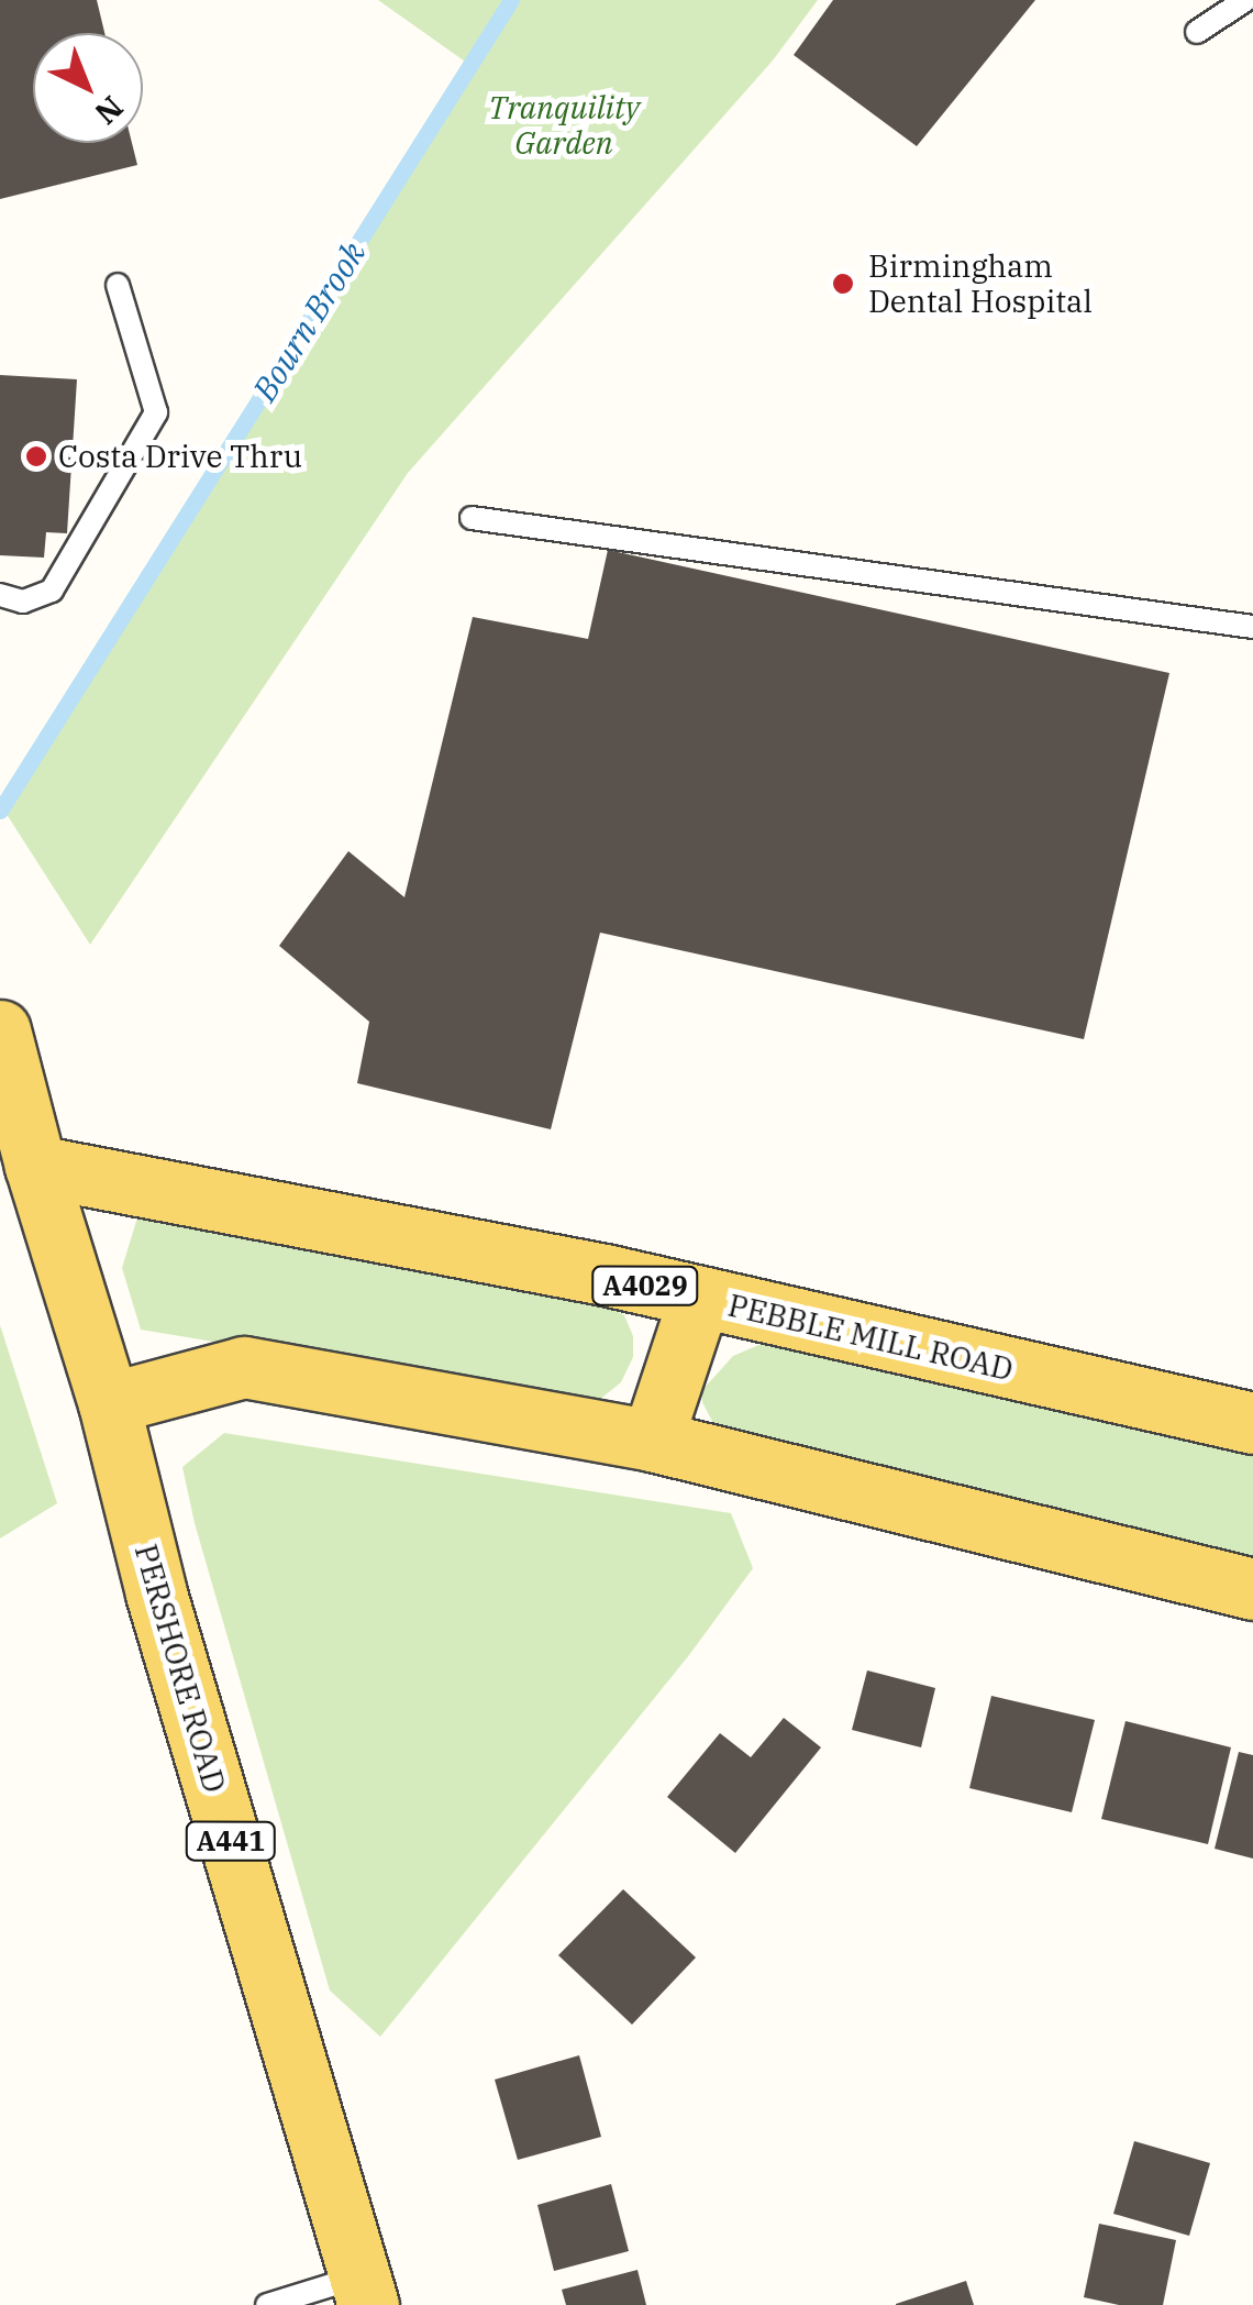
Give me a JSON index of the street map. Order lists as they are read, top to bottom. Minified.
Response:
{"streets":{"main road":["A4029","PEBBLE MILL ROAD","PERSHORE ROAD","A441"]},"crossings":[["PEBBLE MILL ROAD","PERSHORE ROAD"]],"water":["Bourn Brook"],"parks":["Tranquility Garden"],"places":["Birmingham Dental Hospital","Costa Drive Thru"],"north":"bottom right"}
